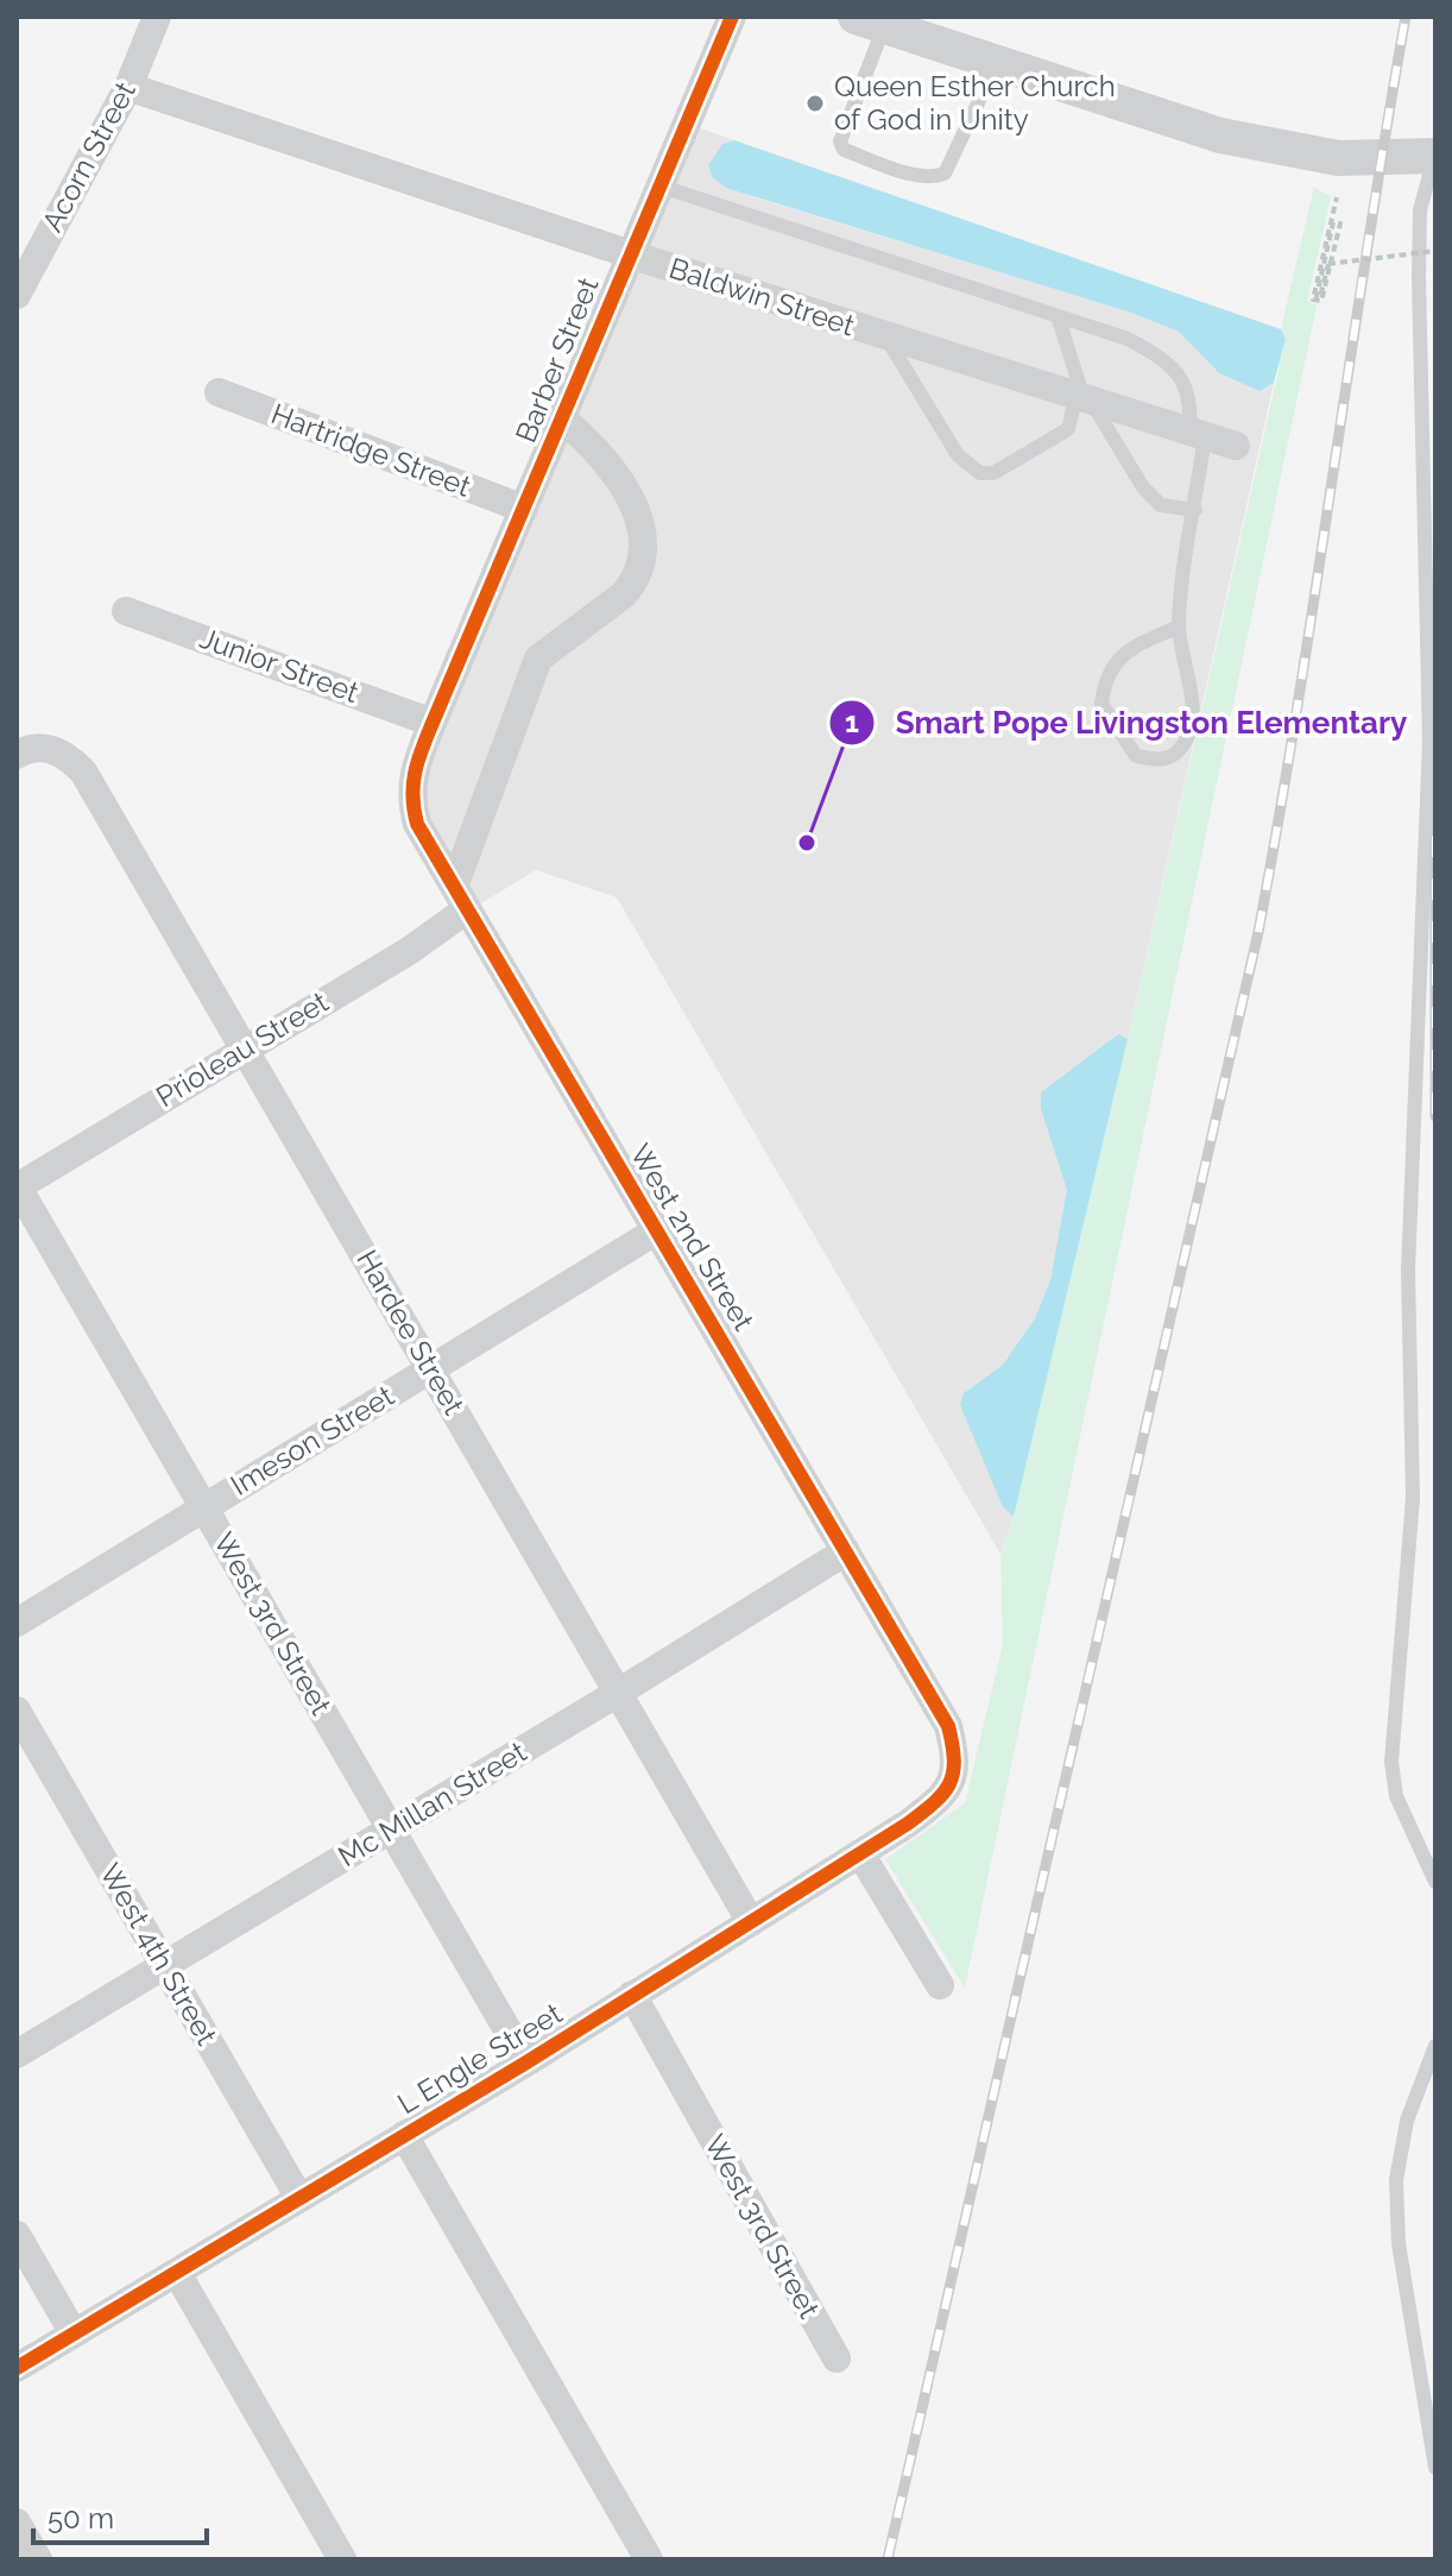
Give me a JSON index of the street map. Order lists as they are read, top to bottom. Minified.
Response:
{"streets":{"street":["Acorn Street","Baldwin Street","Barber Street","Hartridge Street","Junior Street","Prioleau Street","West 2nd Street","Hardee Street","Imeson Street","West 3rd Street","Mc Millan Street","West 4th Street","L Engle Street"]},"crossings":[["Acorn Street","Baldwin Street"],["Baldwin Street","Barber Street"],["Barber Street","Hartridge Street"],["Barber Street","Junior Street"],["Barber Street","West 2nd Street"],["Junior Street","West 2nd Street"],["Prioleau Street","West 2nd Street"],["Prioleau Street","Hardee Street"],["Prioleau Street","West 3rd Street"],["West 2nd Street","Imeson Street"],["West 2nd Street","Mc Millan Street"],["West 2nd Street","L Engle Street"],["Hardee Street","Imeson Street"],["Hardee Street","Mc Millan Street"],["Hardee Street","L Engle Street"],["Imeson Street","West 3rd Street"],["West 3rd Street","Mc Millan Street"],["West 3rd Street","L Engle Street"],["Mc Millan Street","West 4th Street"],["West 4th Street","L Engle Street"]],"places":["Queen Esther Church of God in Unity","Smart Pope Livingston Elementary"],"scale_bar":"50 m"}
